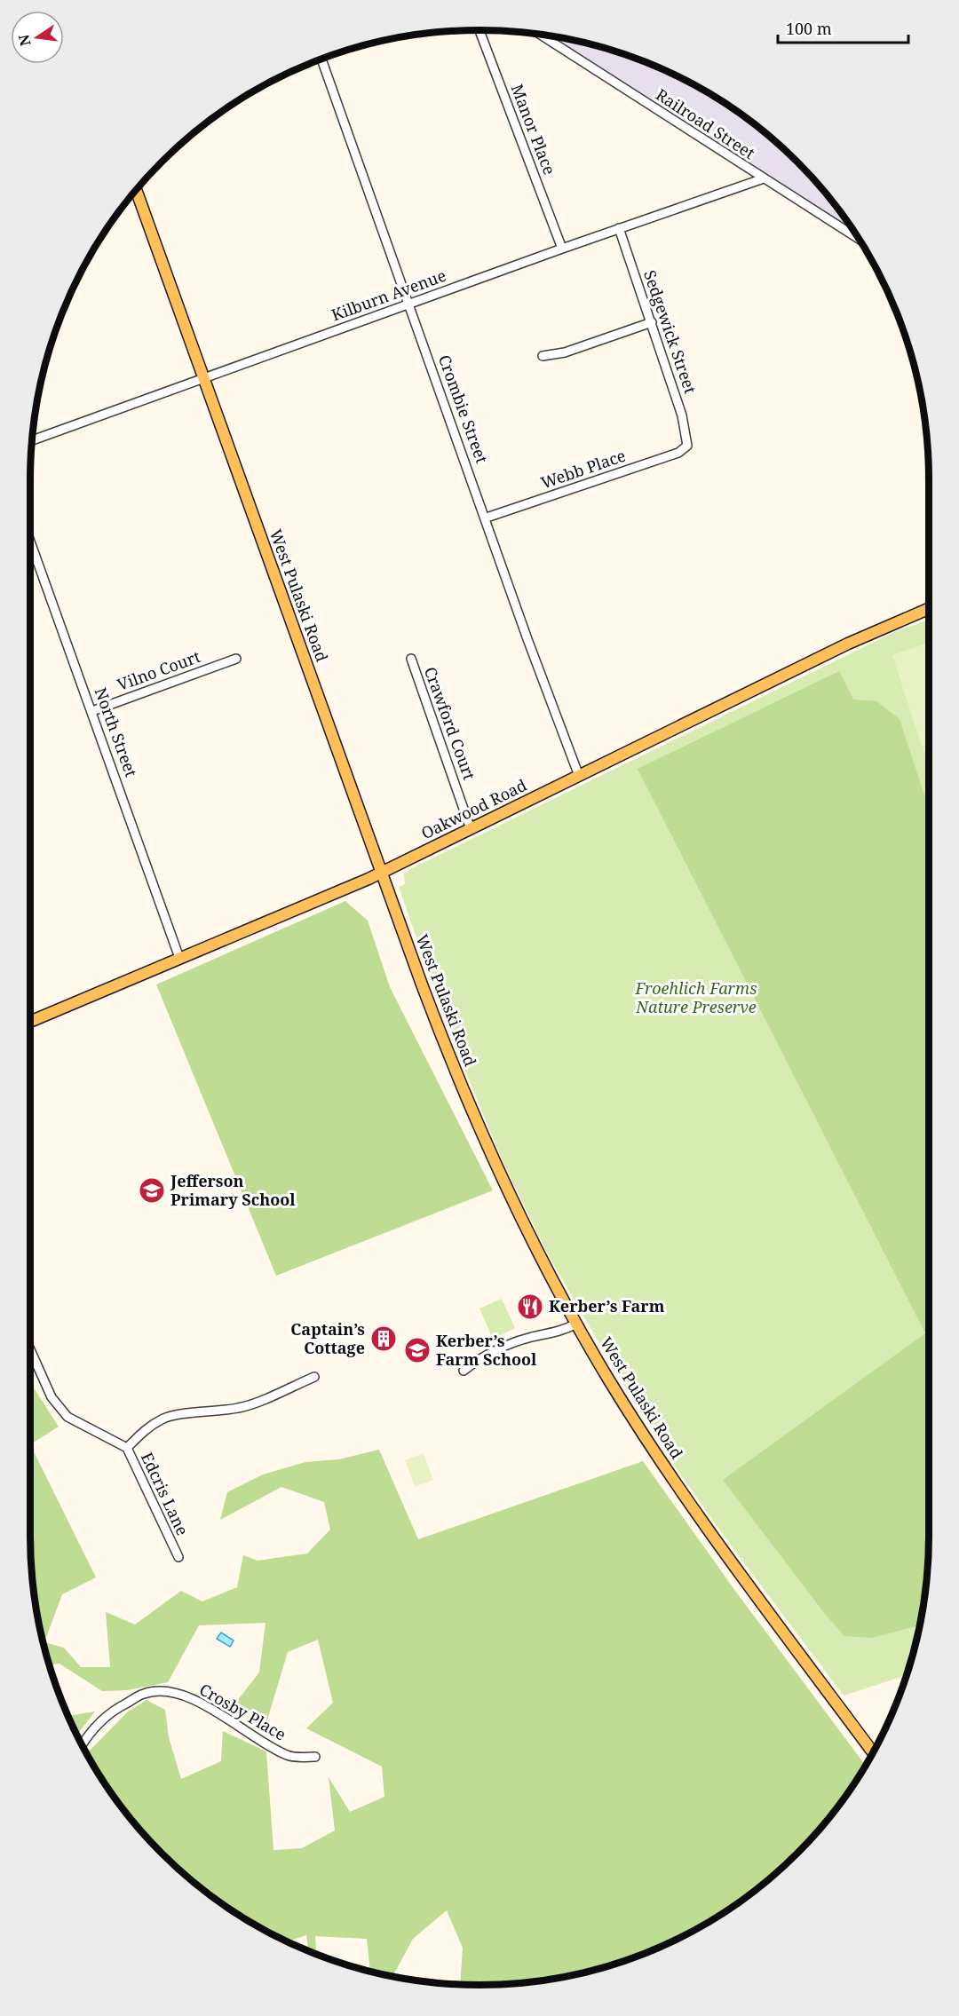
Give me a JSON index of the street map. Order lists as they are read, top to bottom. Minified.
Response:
{"streets":{"main road":["West Pulaski Road","Oakwood Road"],"street":["Railroad Street","Manor Place","Kilburn Avenue","Sedgewick Street","Crombie Street","Webb Place","Vilno Court","Crawford Court","North Street","Edcris Lane","Crosby Place"]},"crossings":[["Railroad Street","Kilburn Avenue"],["Manor Place","Kilburn Avenue"],["Kilburn Avenue","Sedgewick Street"],["Kilburn Avenue","Crombie Street"],["Kilburn Avenue","West Pulaski Road"],["Sedgewick Street","Webb Place"],["Crombie Street","Webb Place"],["Crombie Street","Oakwood Road"],["West Pulaski Road","Oakwood Road"],["Vilno Court","North Street"],["Crawford Court","Oakwood Road"],["North Street","Oakwood Road"]],"parks":["Froehlich Farms Nature Preserve"],"places":{"school or university":["Jefferson Primary School","Kerber’s Farm School"],"restaurant":["Kerber’s Farm"],"building":["Captain’s Cottage"]},"scale_bar":"100 m","north":"left"}
